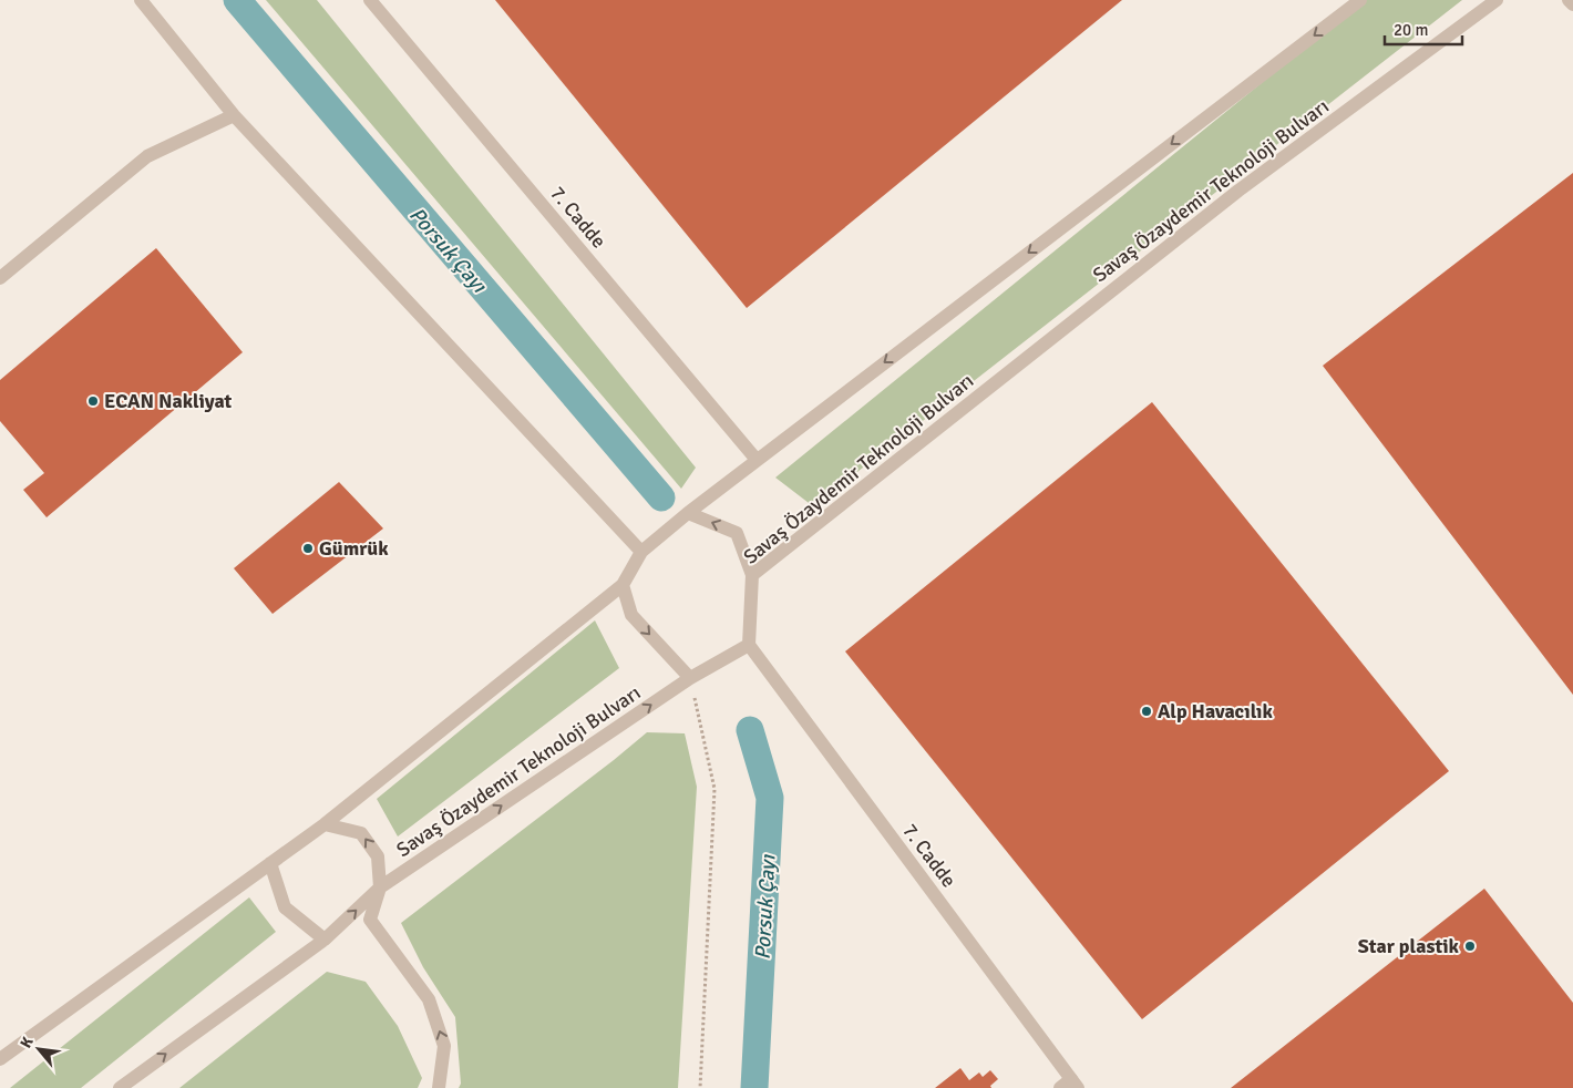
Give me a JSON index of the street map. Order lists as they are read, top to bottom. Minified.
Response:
{"streets":{"street":["Savaş Özaydemir Teknoloji Bulvarı","7. Cadde"]},"crossings":[["Savaş Özaydemir Teknoloji Bulvarı","7. Cadde"]],"water":["Porsuk Çayı"],"places":["ECAN Nakliyat","Gümrük","Alp Havacılık","Star plastik"],"scale_bar":"20 m","north":"top left"}
